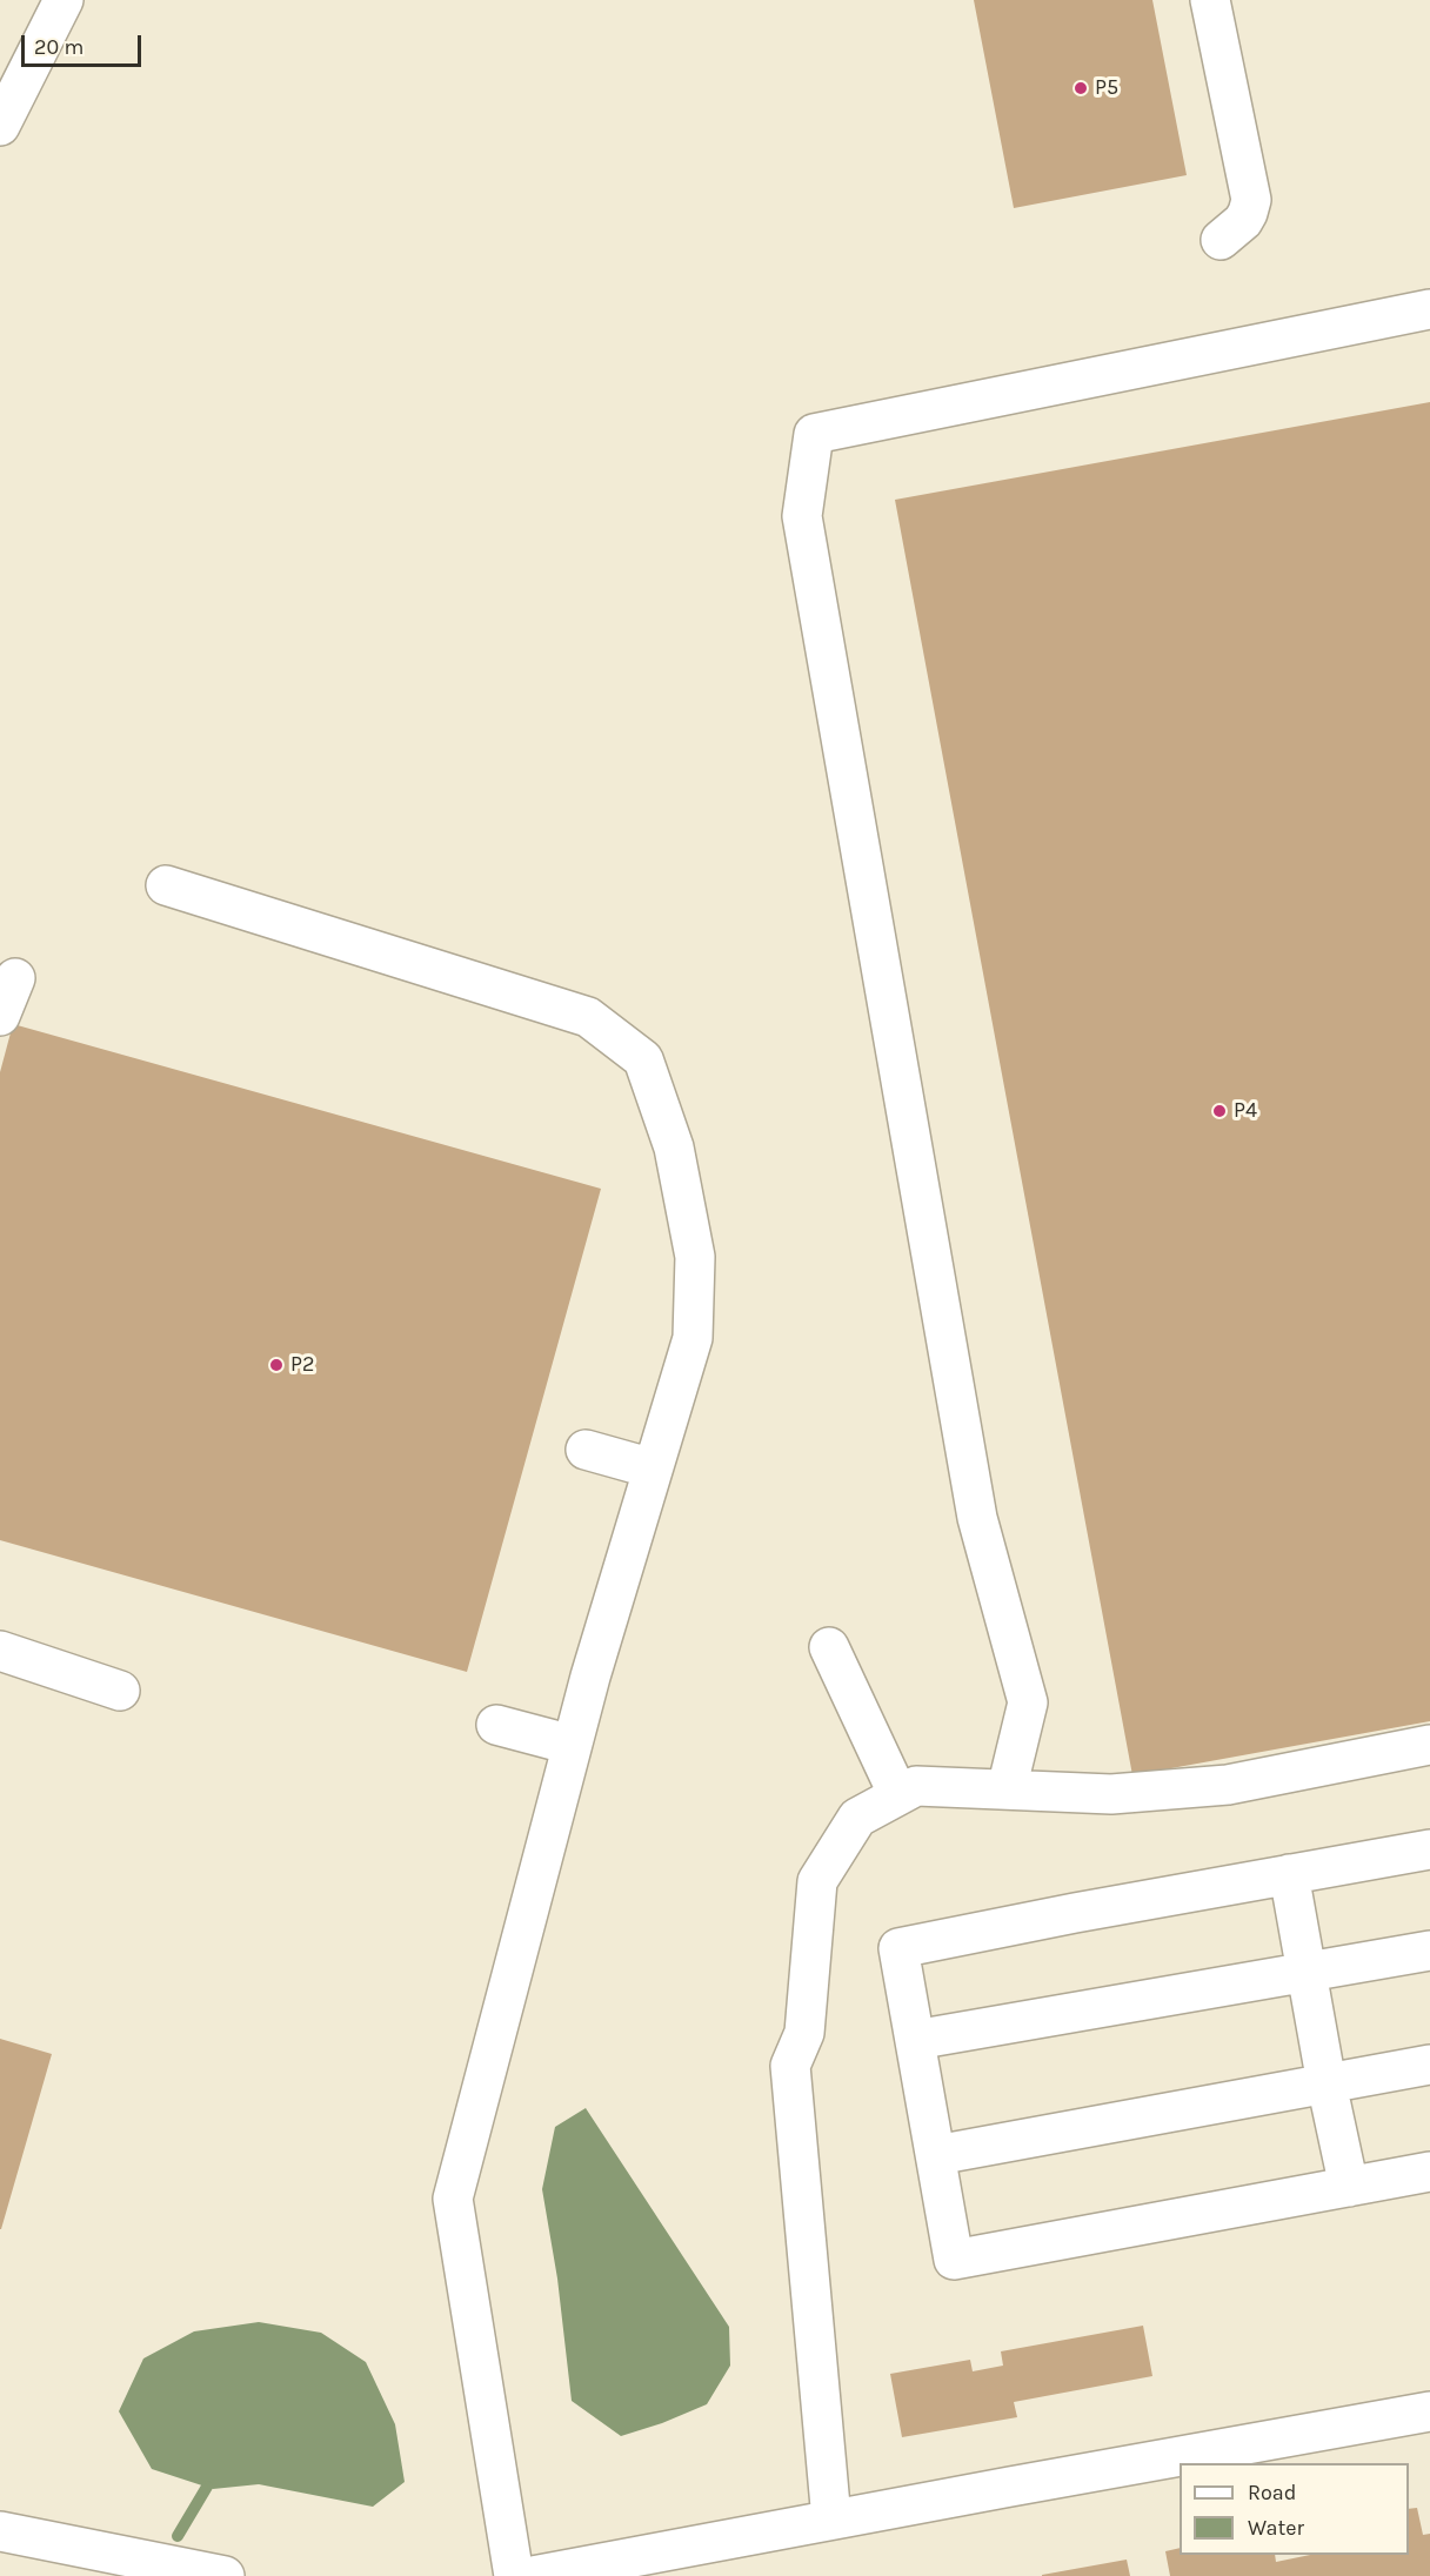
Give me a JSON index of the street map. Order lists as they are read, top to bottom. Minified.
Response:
{"places":["P5","P4","P2"],"legend":["Road","Water"],"scale_bar":"20 m"}
